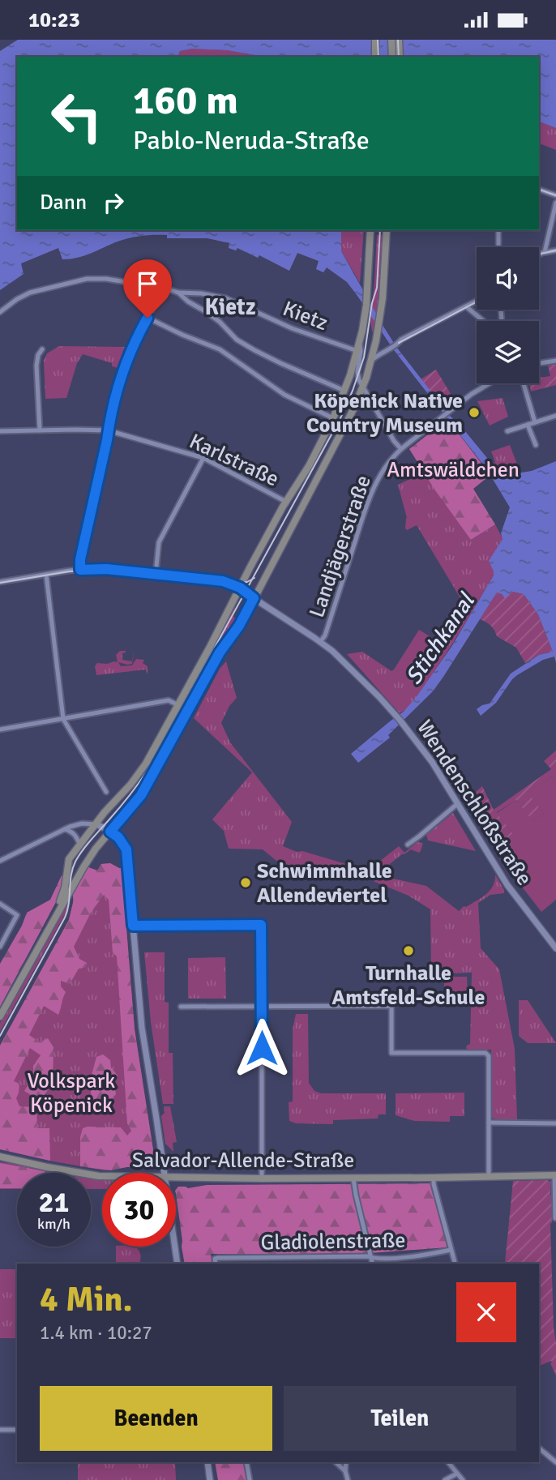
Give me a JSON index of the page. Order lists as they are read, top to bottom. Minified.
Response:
{"streets":{"main road":["Salvador-Allende-Straße"],"street":["Kietz","Karlstraße","Landjägerstraße","Wendenschloßstraße","Gladiolenstraße"]},"crossings":[["Landjägerstraße","Wendenschloßstraße"]],"districts":["Kietz"],"water":["Stichkanal"],"parks":["Amtswäldchen","Volkspark Köpenick"],"places":["Köpenick Native Country Museum","Schwimmhalle Allendeviertel","Turnhalle Amtsfeld-Schule"],"page":{"status":"10:23","turn":["160 m","Pablo-Neruda-Straße"],"then":"Dann","speed":"21 km/h","limit":"30","heading":["4 Min.","1.4 km · 10:27"],"buttons":["Beenden","Teilen"]}}
